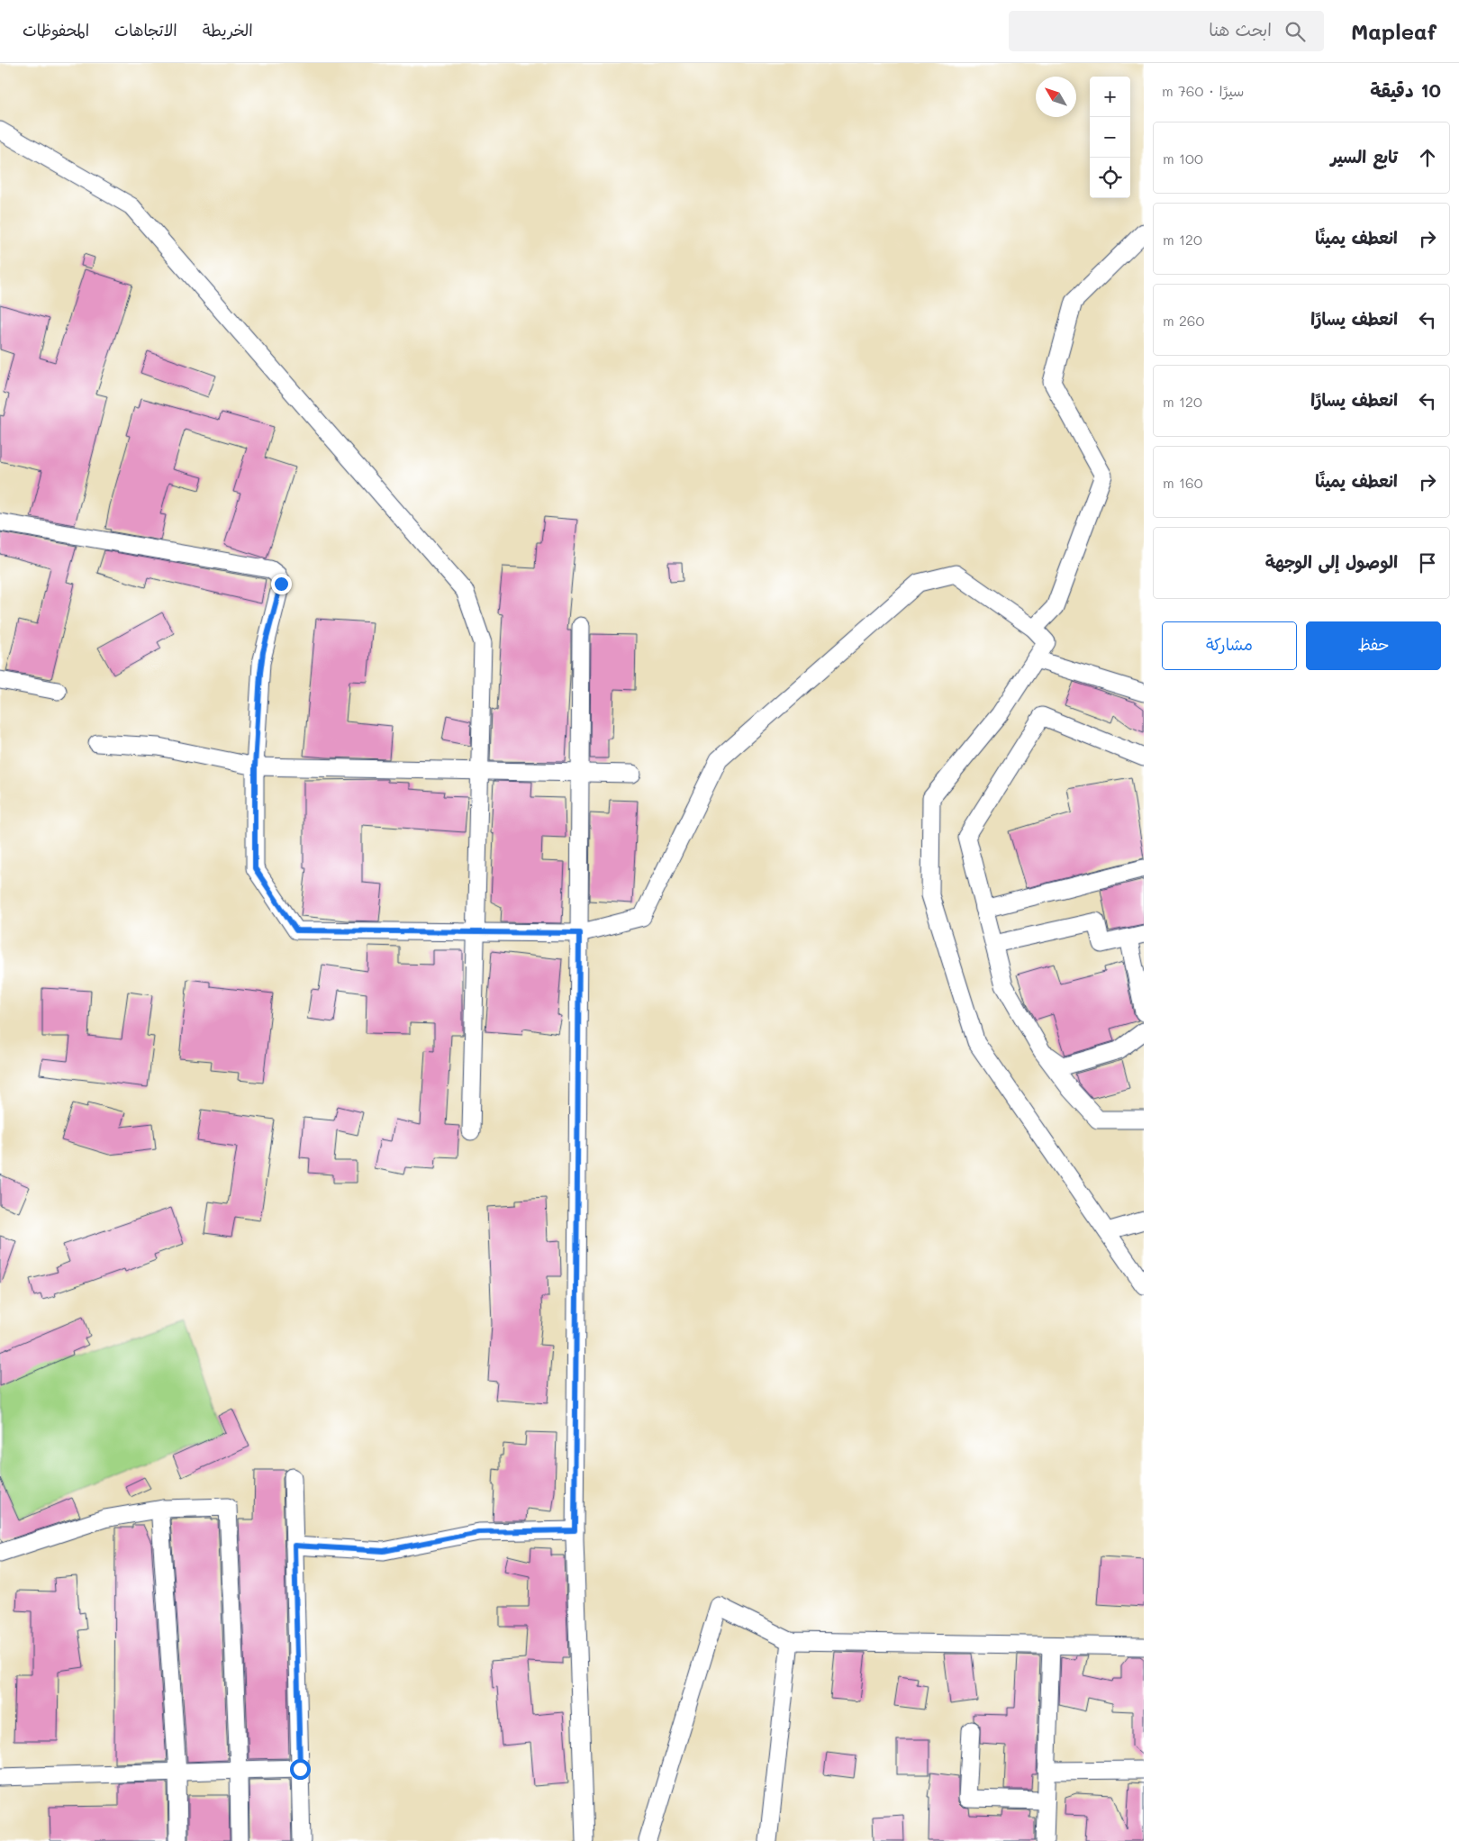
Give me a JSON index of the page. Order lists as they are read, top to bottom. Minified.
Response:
{"north":"top left","page":{"header":"Mapleaf","search":"ابحث هنا","nav":["الخريطة","الاتجاهات","المحفوظات"],"heading":["10 دقيقة","سيرًا · 760 m"],"map_buttons":["+","−"],"list":[["تابع السير","100 m"],["انعطف يمينًا","120 m"],["انعطف يسارًا","260 m"],["انعطف يسارًا","120 m"],["انعطف يمينًا","160 m"],"الوصول إلى الوجهة"],"buttons":["حفظ","مشاركة"]}}
